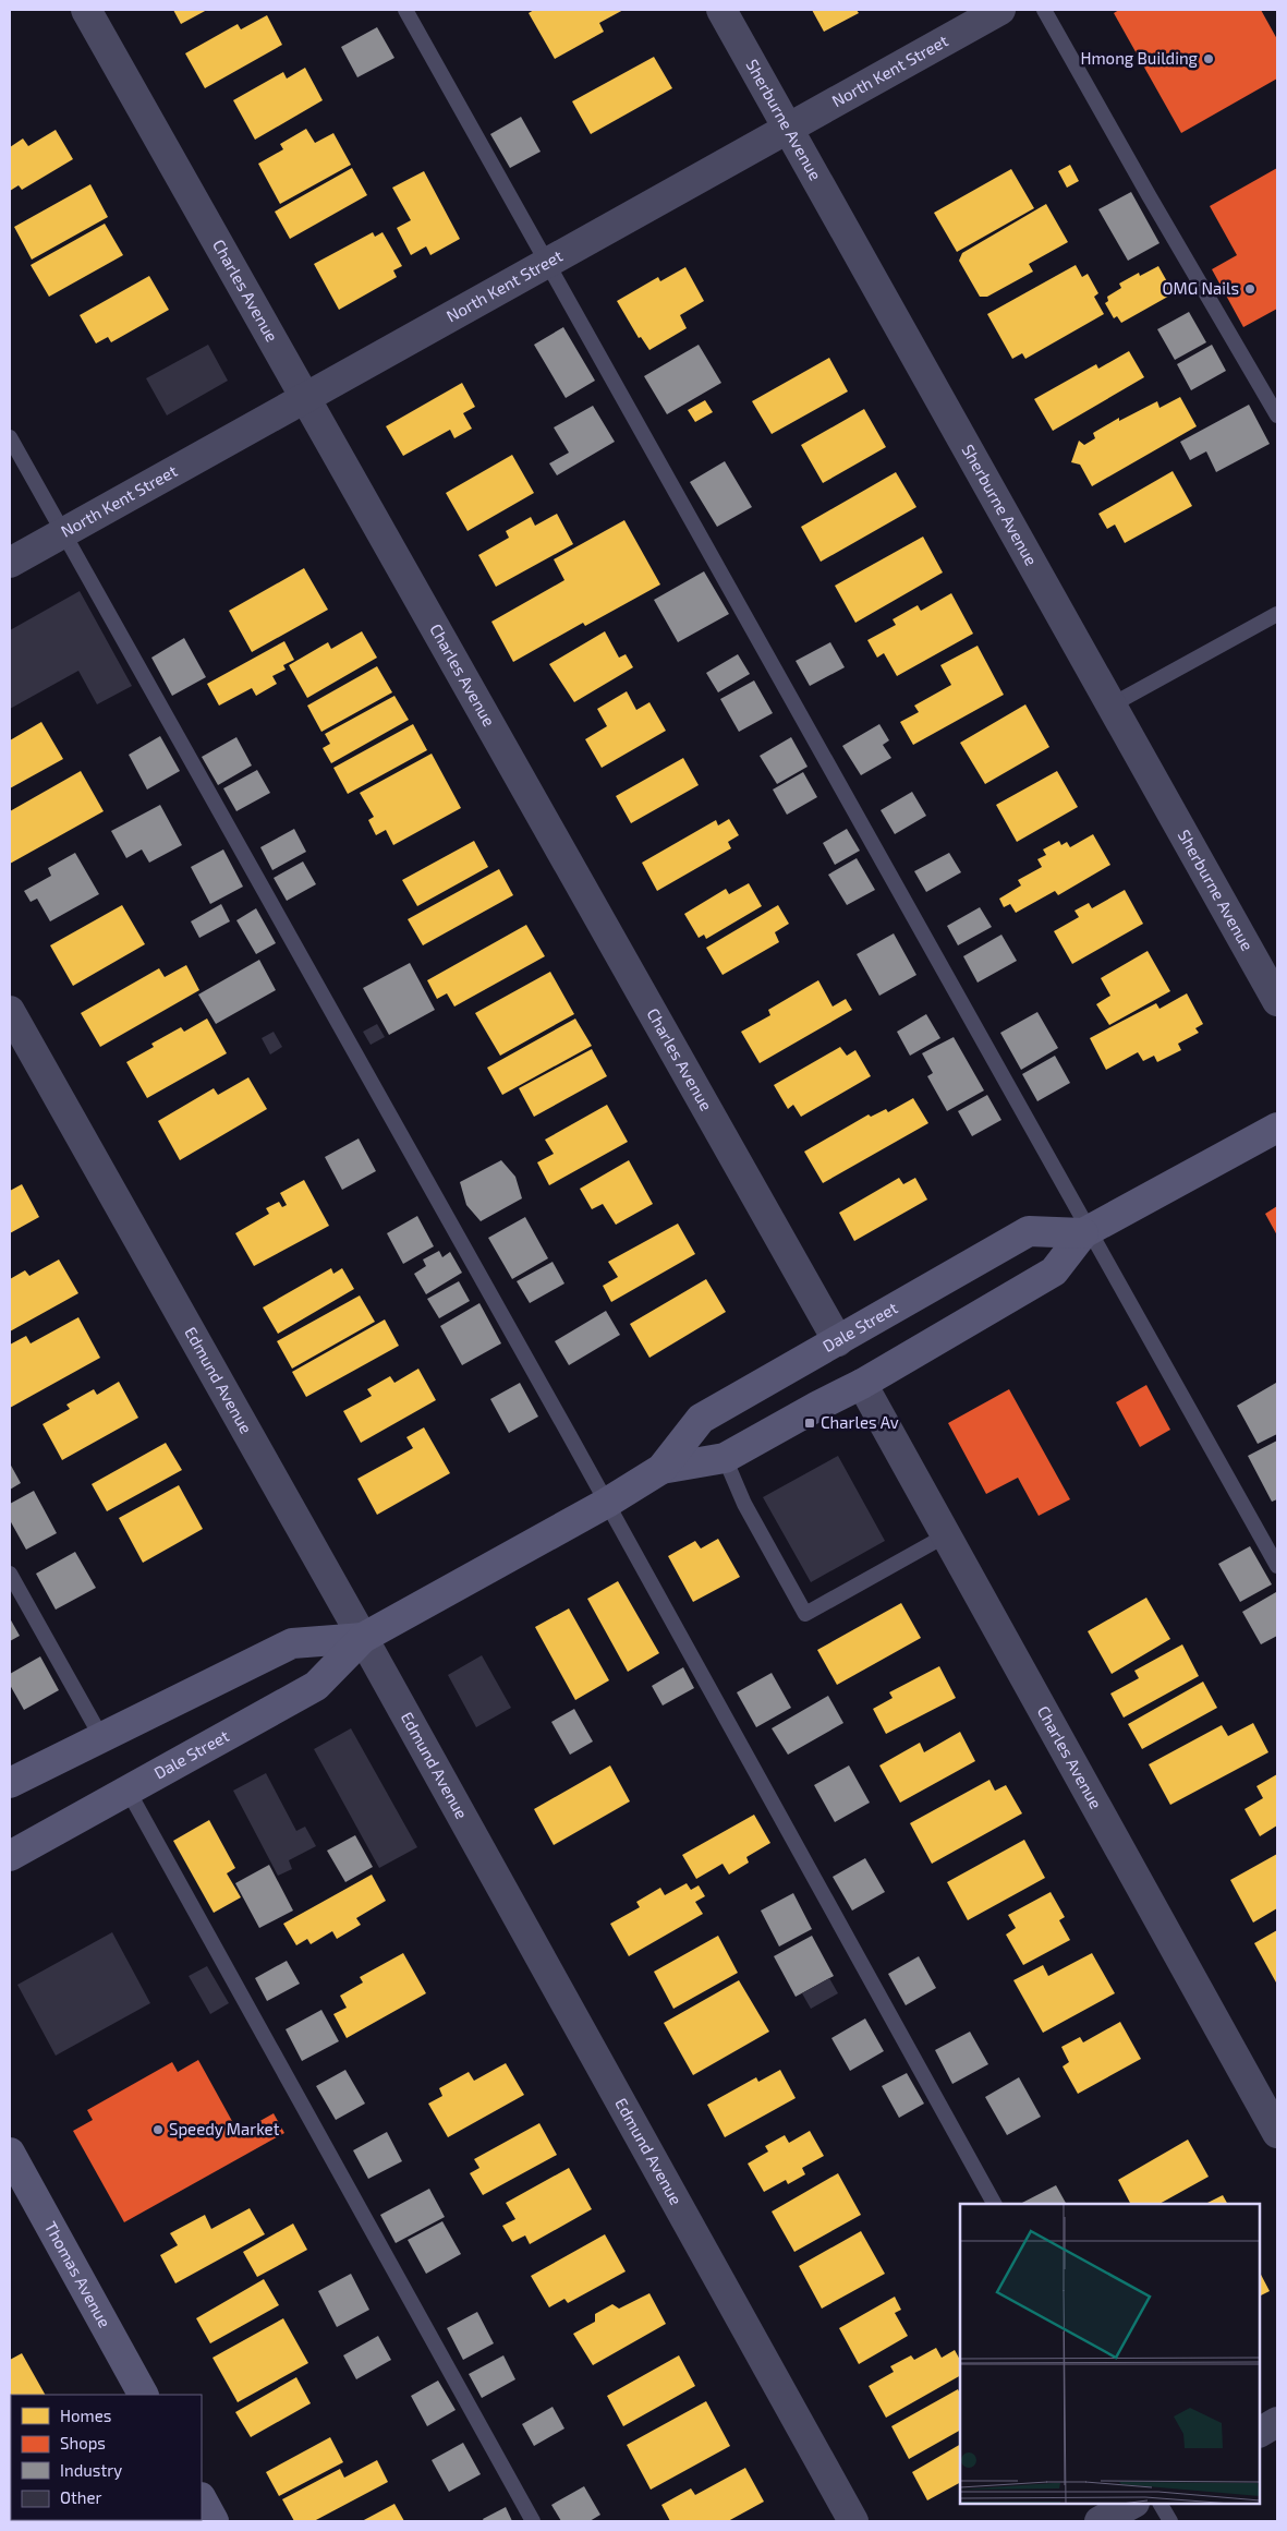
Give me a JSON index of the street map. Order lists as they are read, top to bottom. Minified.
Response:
{"streets":{"main road":["Dale Street","Thomas Avenue"],"street":["North Kent Street","Sherburne Avenue","Charles Avenue","Edmund Avenue"]},"crossings":[["North Kent Street","Sherburne Avenue"],["North Kent Street","Charles Avenue"],["Charles Avenue","Dale Street"],["Dale Street","Edmund Avenue"]],"places":{"other":["Hmong Building","OMG Nails","Speedy Market"],"transit":["Charles Av"]},"legend":["Homes","Shops","Industry","Other"]}
